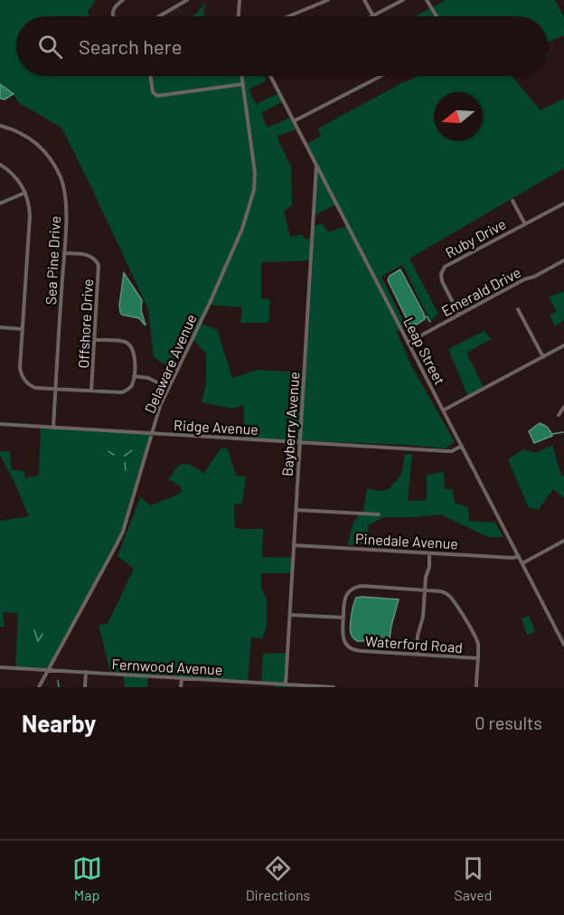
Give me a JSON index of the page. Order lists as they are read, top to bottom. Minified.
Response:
{"streets":{"street":["Ruby Drive","Sea Pine Drive","Emerald Drive","Offshore Drive","Leap Street","Delaware Avenue","Bayberry Avenue","Ridge Avenue","Pinedale Avenue","Waterford Road","Fernwood Avenue"]},"crossings":[["Ruby Drive","Emerald Drive"],["Sea Pine Drive","Offshore Drive"],["Sea Pine Drive","Ridge Avenue"],["Emerald Drive","Leap Street"],["Leap Street","Bayberry Avenue"],["Leap Street","Ridge Avenue"],["Leap Street","Pinedale Avenue"],["Delaware Avenue","Ridge Avenue"],["Delaware Avenue","Fernwood Avenue"],["Bayberry Avenue","Ridge Avenue"],["Bayberry Avenue","Pinedale Avenue"],["Bayberry Avenue","Fernwood Avenue"]],"north":"left","page":{"search":"Search here","heading":["Nearby","0 results"],"nav":["Map","Directions","Saved"]}}
